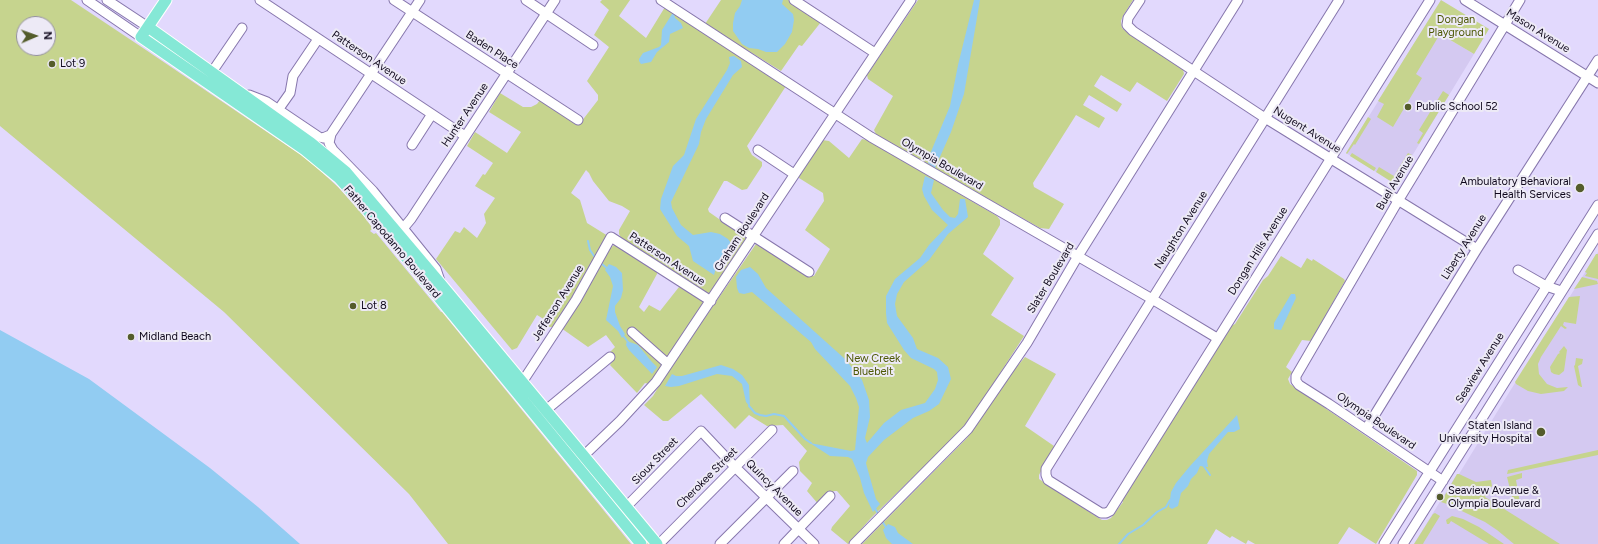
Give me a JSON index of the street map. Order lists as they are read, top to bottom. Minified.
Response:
{"streets":{"main road":["Father Capodanno Boulevard"],"street":["Mason Avenue","Baden Place","Patterson Avenue","Hunter Avenue","Nugent Avenue","Olympia Boulevard","Buel Avenue","Naughton Avenue","Graham Boulevard","Liberty Avenue","Dongan Hills Avenue","Slater Boulevard","Jefferson Avenue","Seaview Avenue","Sioux Street","Cherokee Street","Quincy Avenue"]},"crossings":[["Mason Avenue","Buel Avenue"],["Mason Avenue","Liberty Avenue"],["Baden Place","Hunter Avenue"],["Patterson Avenue","Hunter Avenue"],["Patterson Avenue","Graham Boulevard"],["Patterson Avenue","Jefferson Avenue"],["Hunter Avenue","Father Capodanno Boulevard"],["Nugent Avenue","Buel Avenue"],["Nugent Avenue","Naughton Avenue"],["Nugent Avenue","Liberty Avenue"],["Nugent Avenue","Dongan Hills Avenue"],["Nugent Avenue","Slater Boulevard"],["Olympia Boulevard","Buel Avenue"],["Olympia Boulevard","Naughton Avenue"],["Olympia Boulevard","Graham Boulevard"],["Olympia Boulevard","Liberty Avenue"],["Olympia Boulevard","Dongan Hills Avenue"],["Olympia Boulevard","Slater Boulevard"],["Olympia Boulevard","Seaview Avenue"],["Naughton Avenue","Dongan Hills Avenue"],["Graham Boulevard","Father Capodanno Boulevard"],["Father Capodanno Boulevard","Jefferson Avenue"],["Father Capodanno Boulevard","Sioux Street"],["Father Capodanno Boulevard","Cherokee Street"],["Sioux Street","Quincy Avenue"],["Cherokee Street","Quincy Avenue"]],"parks":["Dongan Playground","New Creek Bluebelt"],"places":["Lot 9","Public School 52","Ambulatory Behavioral Health Services","Lot 8","Midland Beach","Staten Island University Hospital","Seaview Avenue & Olympia Boulevard"],"north":"right"}
